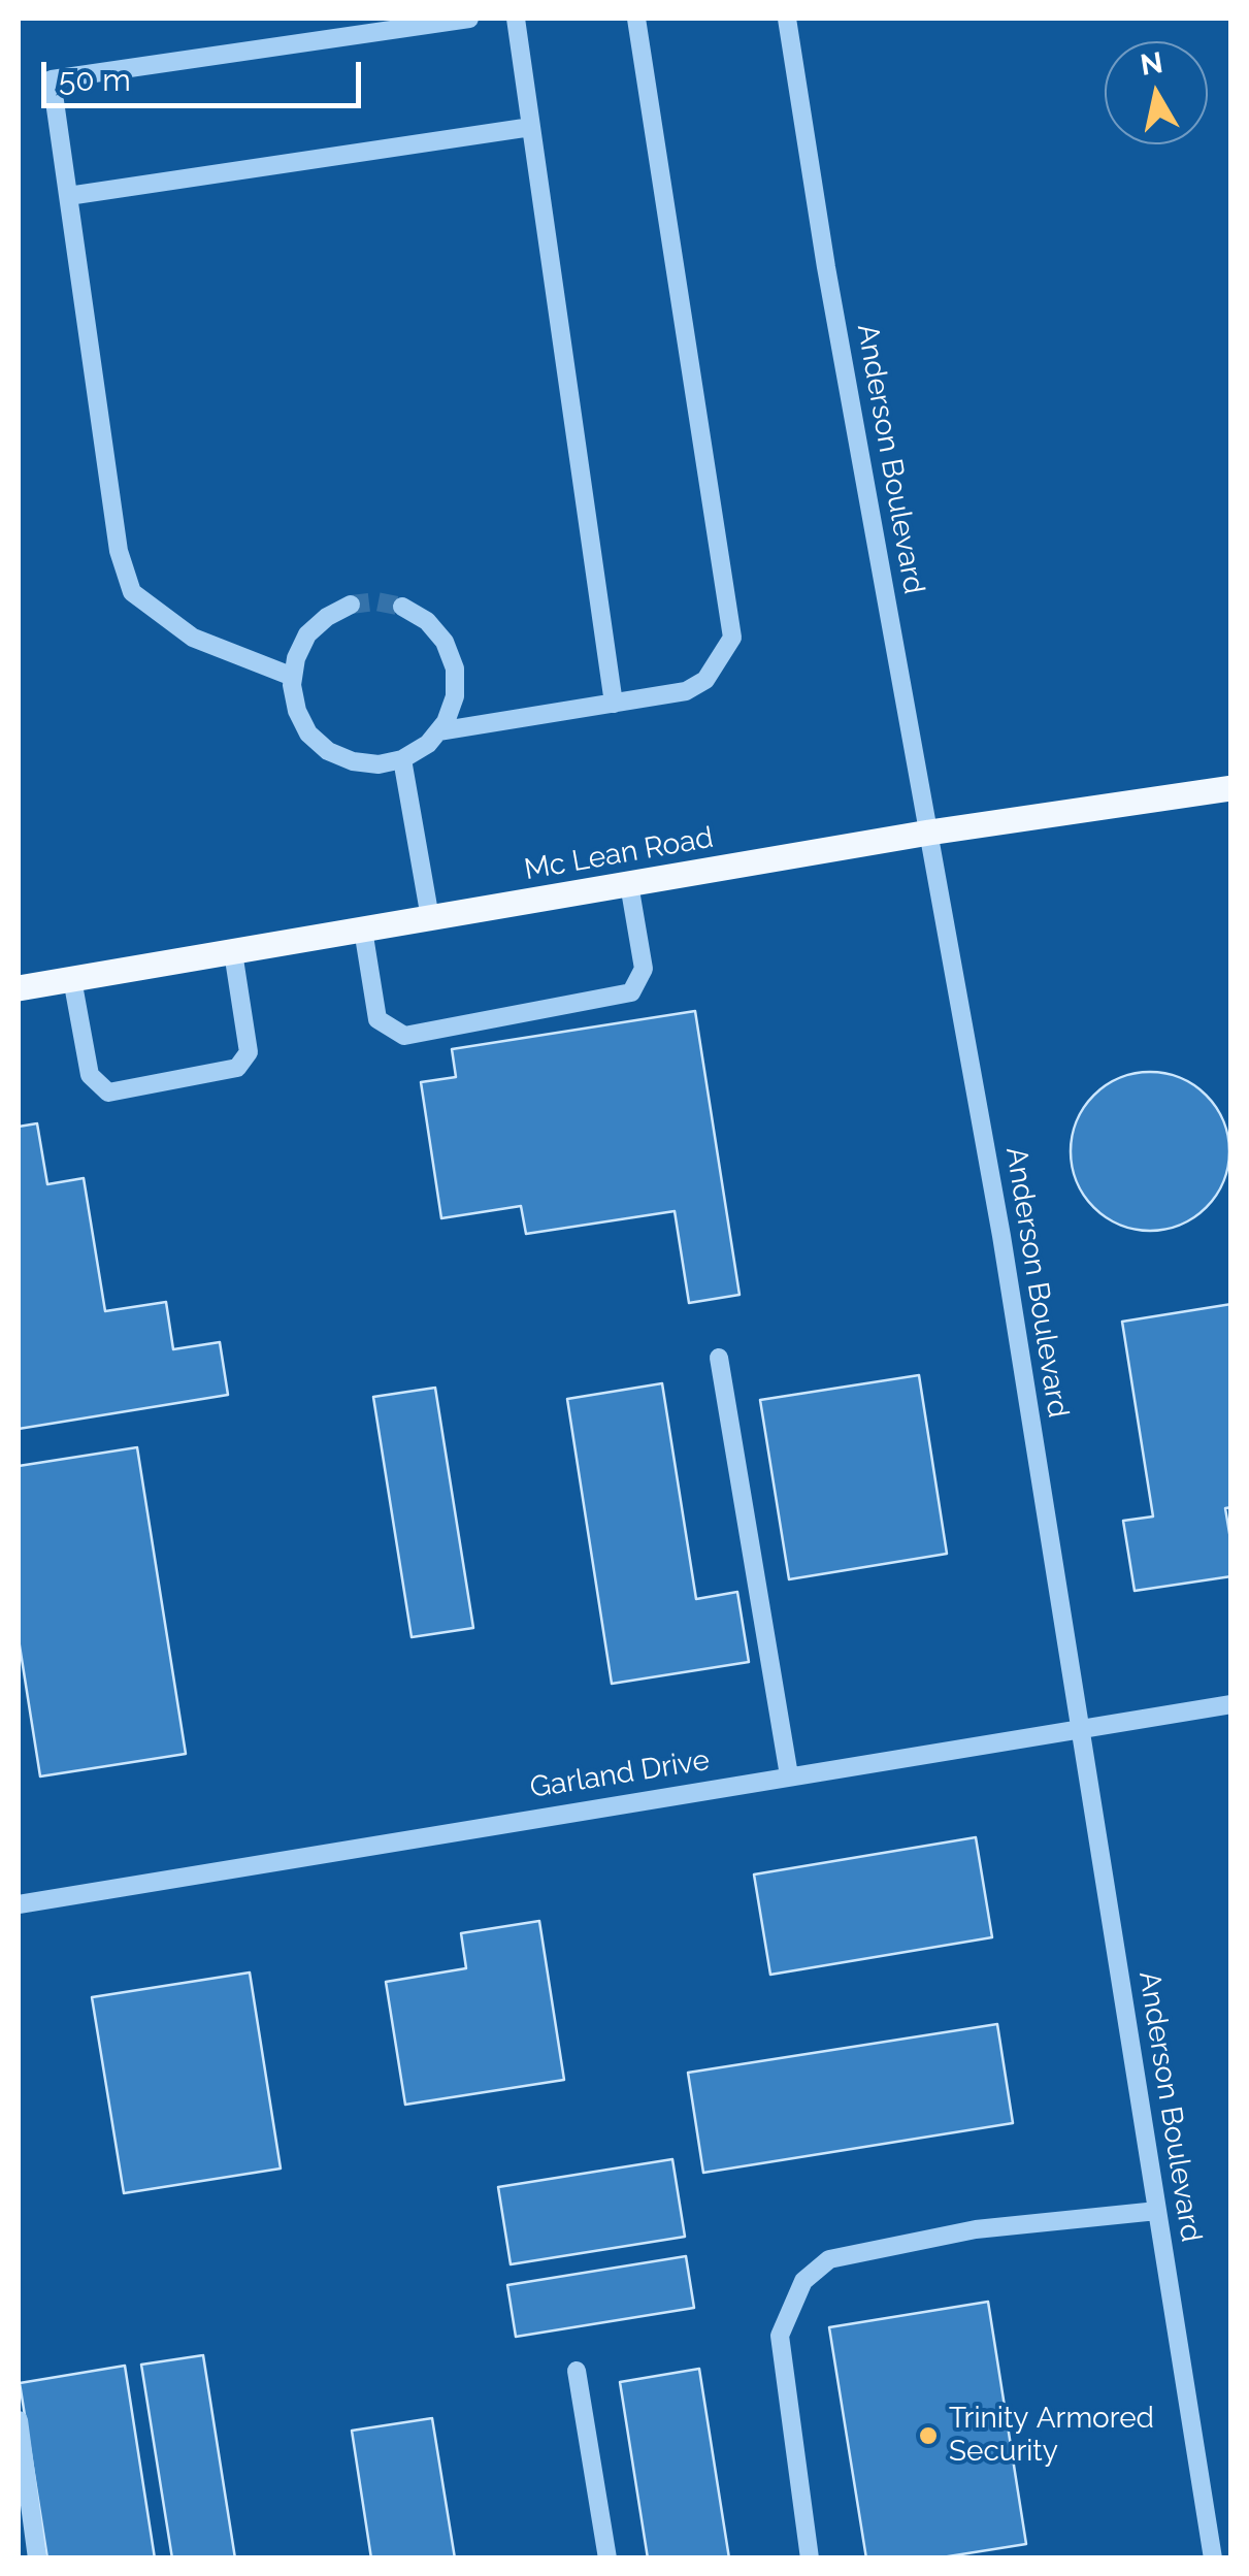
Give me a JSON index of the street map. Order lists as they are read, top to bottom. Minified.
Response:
{"streets":{"main road":["Mc Lean Road"],"street":["Anderson Boulevard","Garland Drive"]},"crossings":[["Anderson Boulevard","Mc Lean Road"],["Anderson Boulevard","Garland Drive"]],"places":["Trinity Armored Security"],"scale_bar":"50 m","north":"top"}
